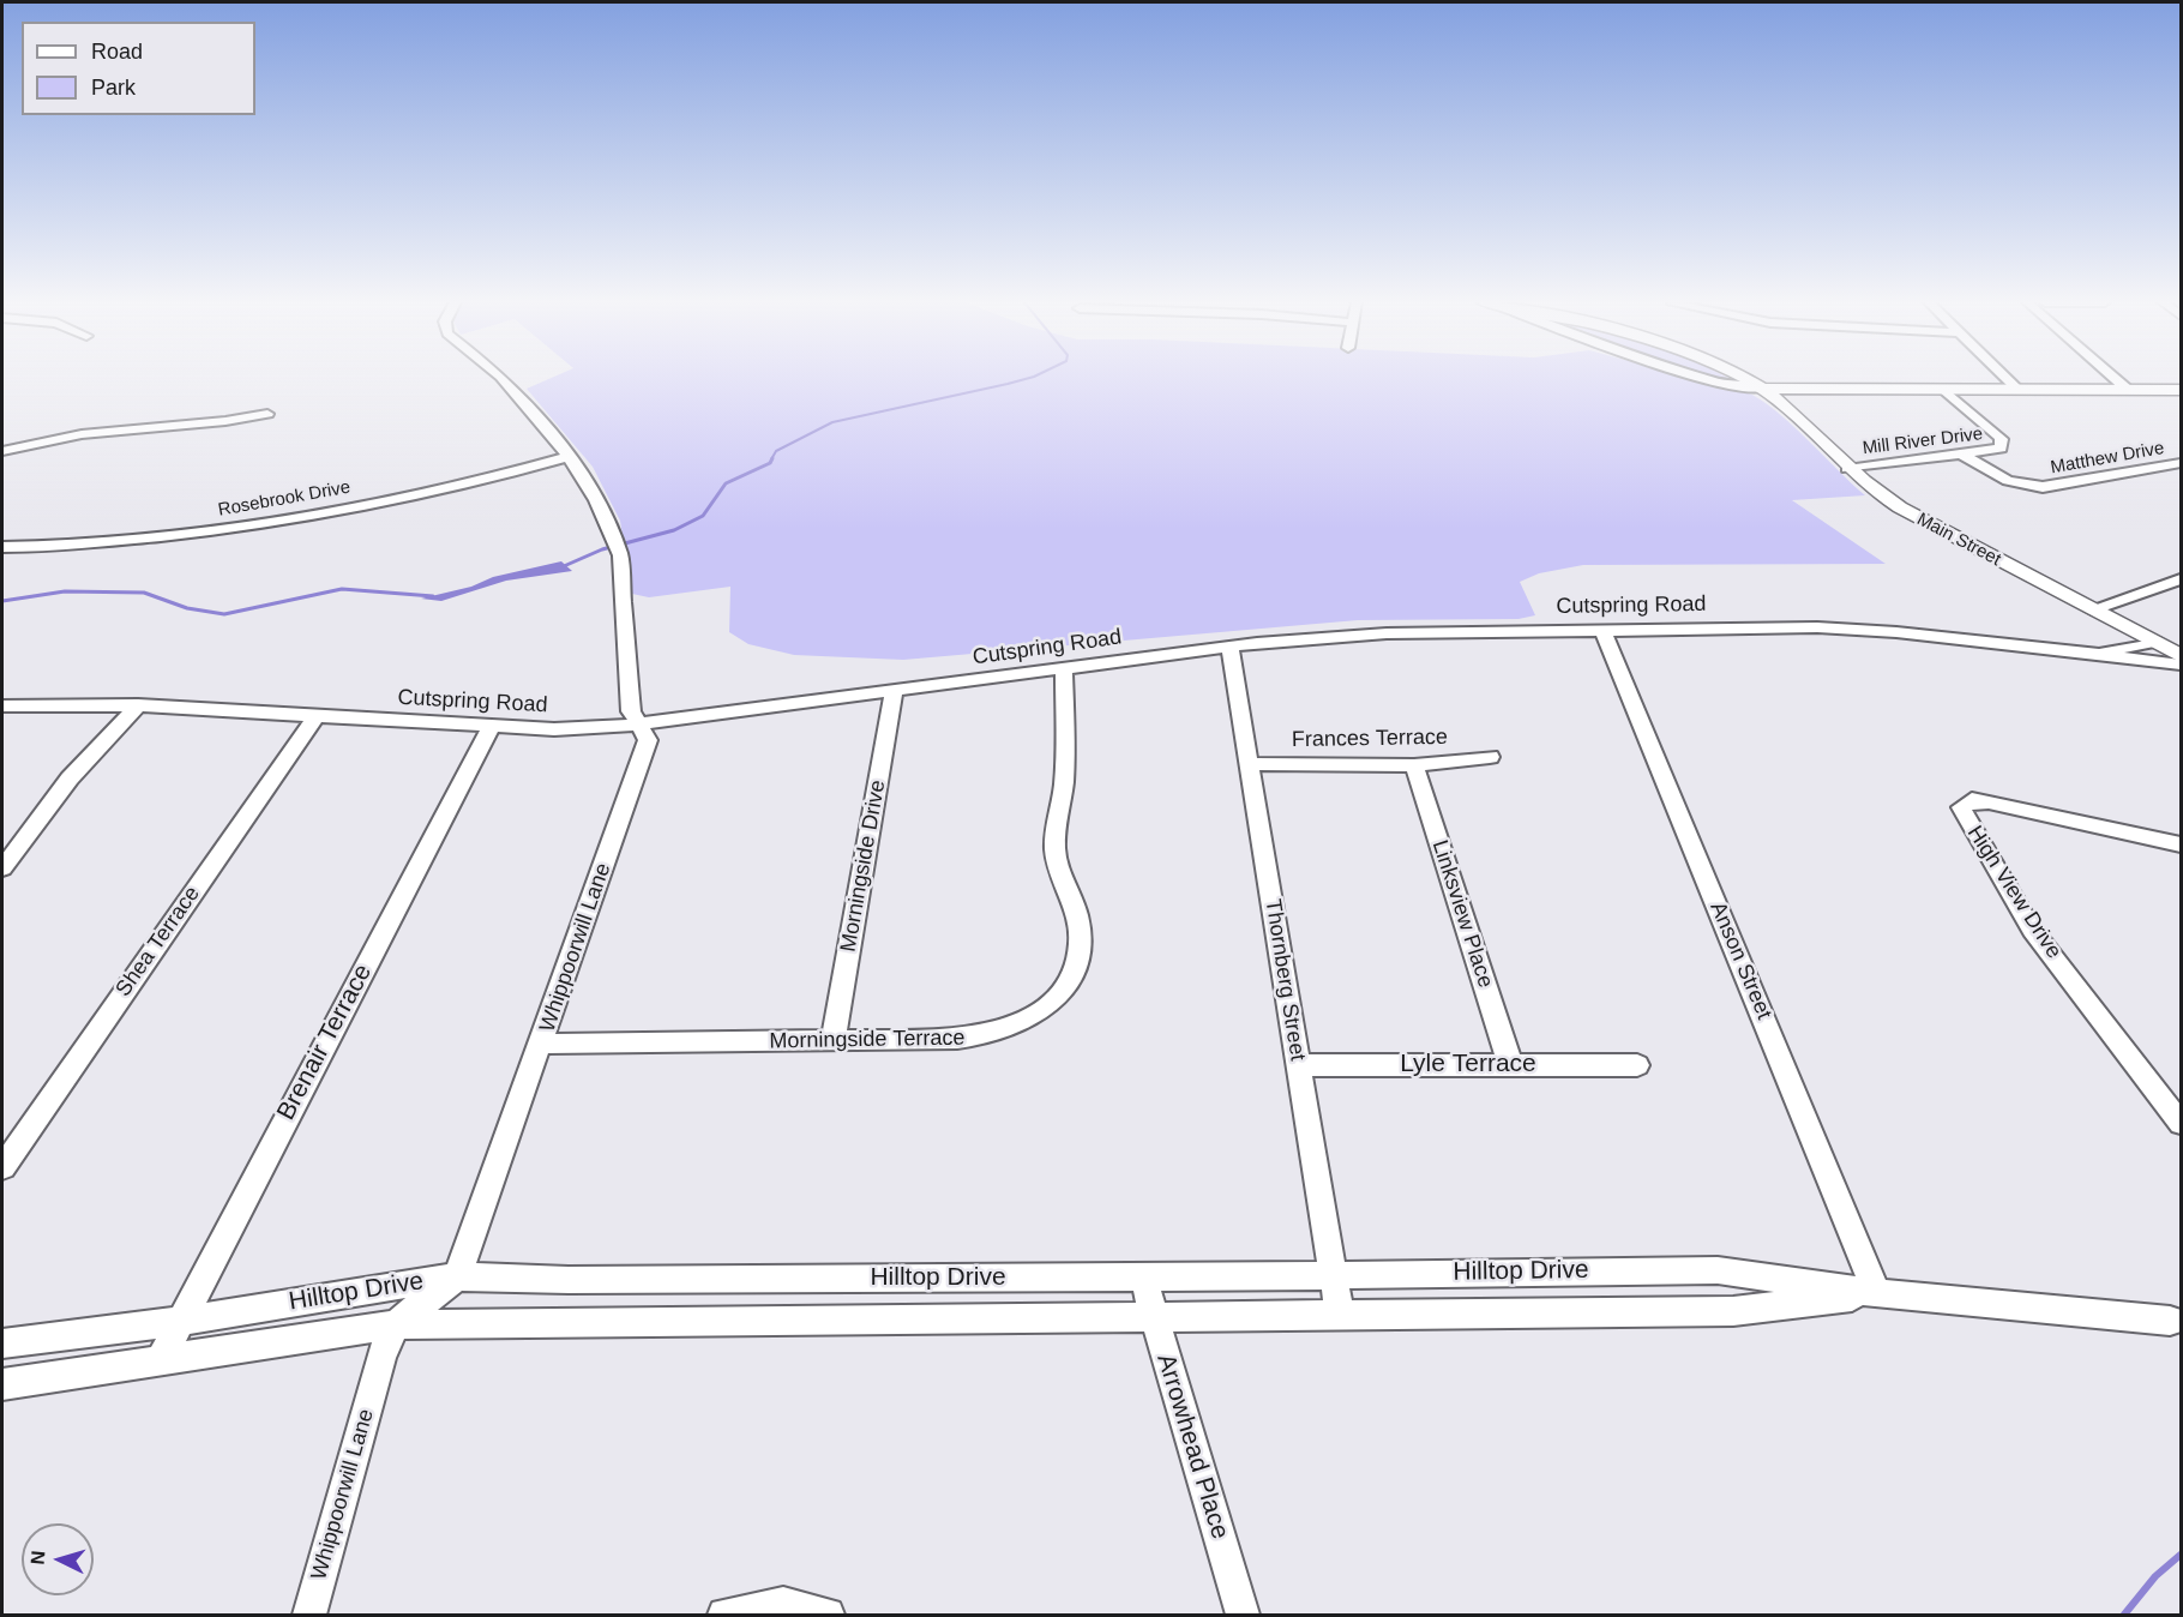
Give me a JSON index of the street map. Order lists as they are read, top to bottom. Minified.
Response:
{"streets":{"main road":["Main Street"],"street":["Mill River Drive","Matthew Drive","Rosebrook Drive","Cutspring Road","Frances Terrace","Morningside Drive","High View Drive","Linksview Place","Shea Terrace","Whippoorwill Lane","Anson Street","Thornberg Street","Morningside Terrace","Brenair Terrace","Lyle Terrace","Hilltop Drive","Arrowhead Place"]},"crossings":[["Mill River Drive","Matthew Drive"],["Mill River Drive","Main Street"],["Rosebrook Drive","Whippoorwill Lane"],["Main Street","Cutspring Road"],["Cutspring Road","Morningside Drive"],["Cutspring Road","Shea Terrace"],["Cutspring Road","Whippoorwill Lane"],["Cutspring Road","Anson Street"],["Cutspring Road","Thornberg Street"],["Cutspring Road","Morningside Terrace"],["Cutspring Road","Brenair Terrace"],["Frances Terrace","Linksview Place"],["Frances Terrace","Thornberg Street"],["Morningside Drive","Morningside Terrace"],["Linksview Place","Lyle Terrace"],["Whippoorwill Lane","Morningside Terrace"],["Whippoorwill Lane","Hilltop Drive"],["Anson Street","Hilltop Drive"],["Thornberg Street","Lyle Terrace"],["Thornberg Street","Hilltop Drive"],["Brenair Terrace","Hilltop Drive"],["Hilltop Drive","Arrowhead Place"]],"legend":["Road","Park"],"north":"left"}
